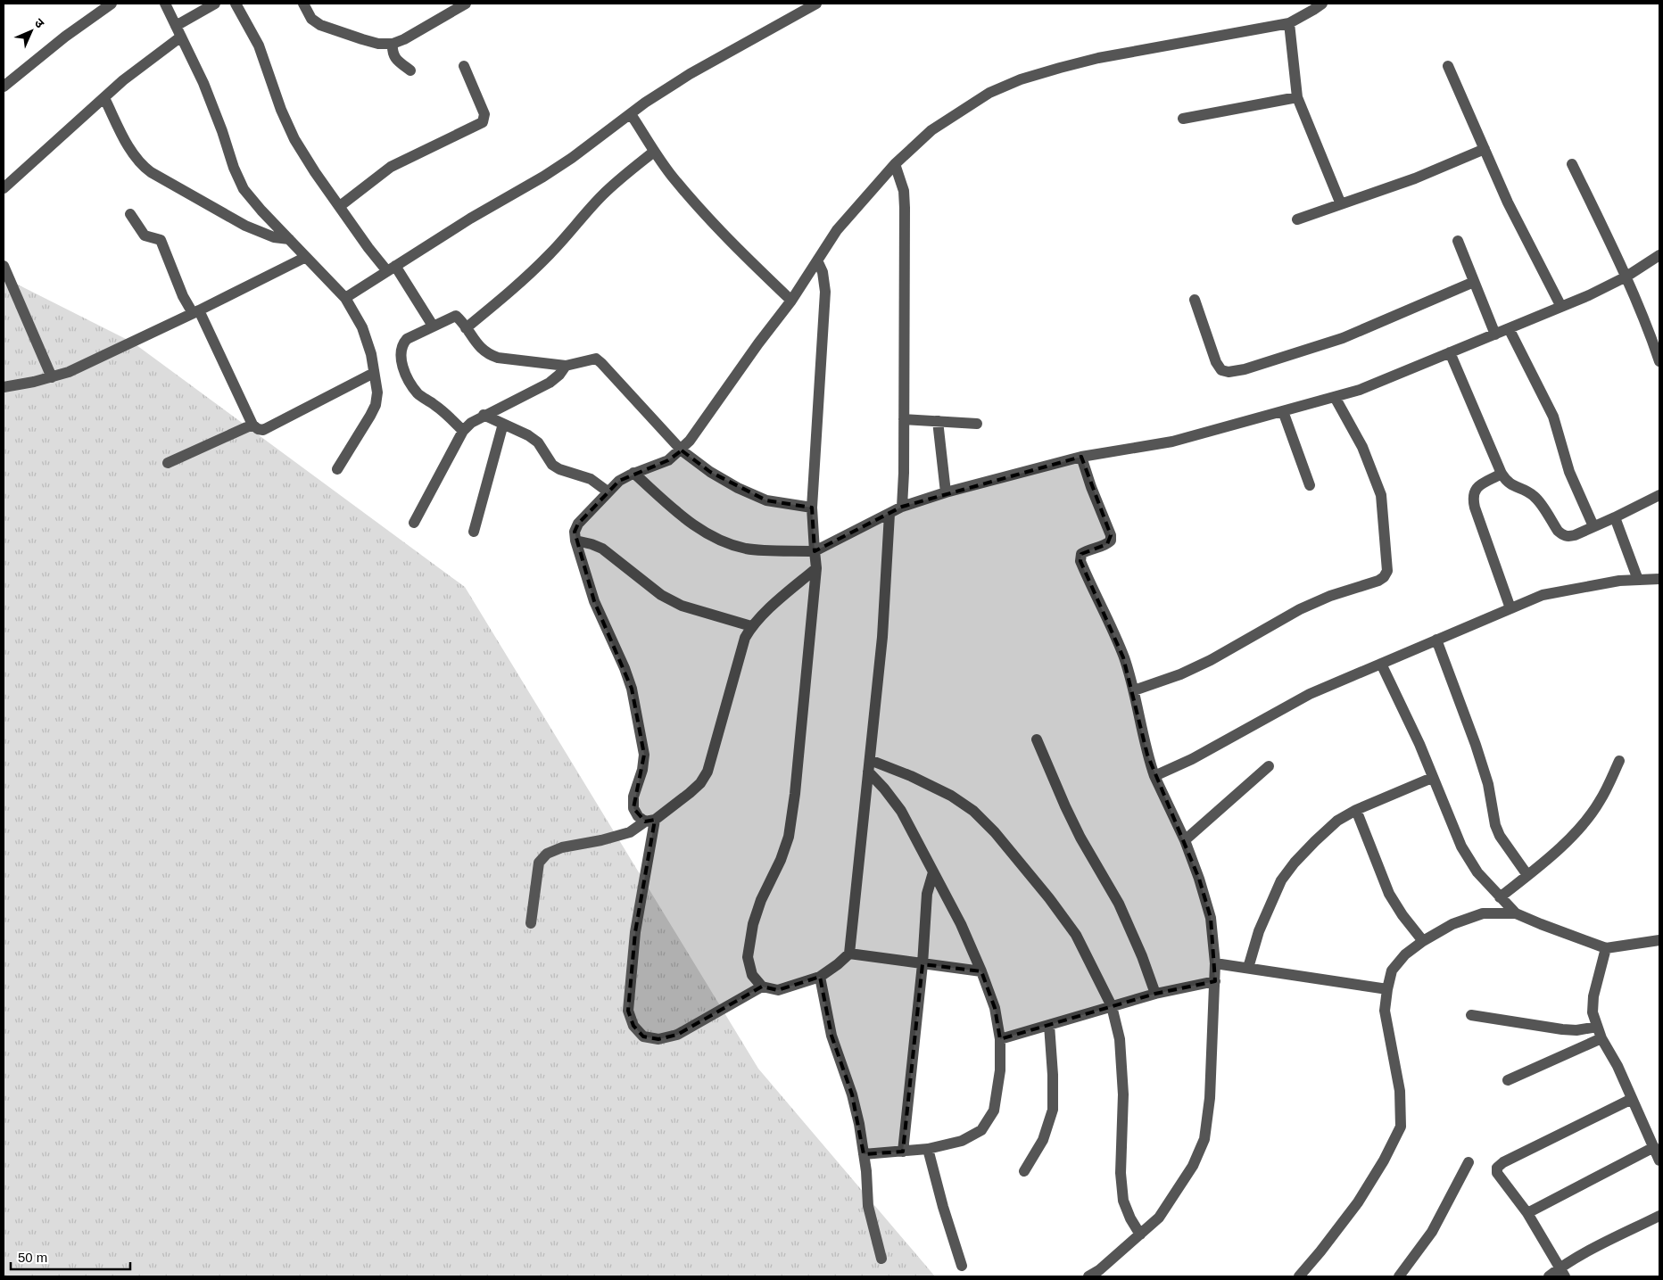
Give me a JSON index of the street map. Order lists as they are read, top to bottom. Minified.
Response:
{"scale_bar":"50 m","north":"top right"}
